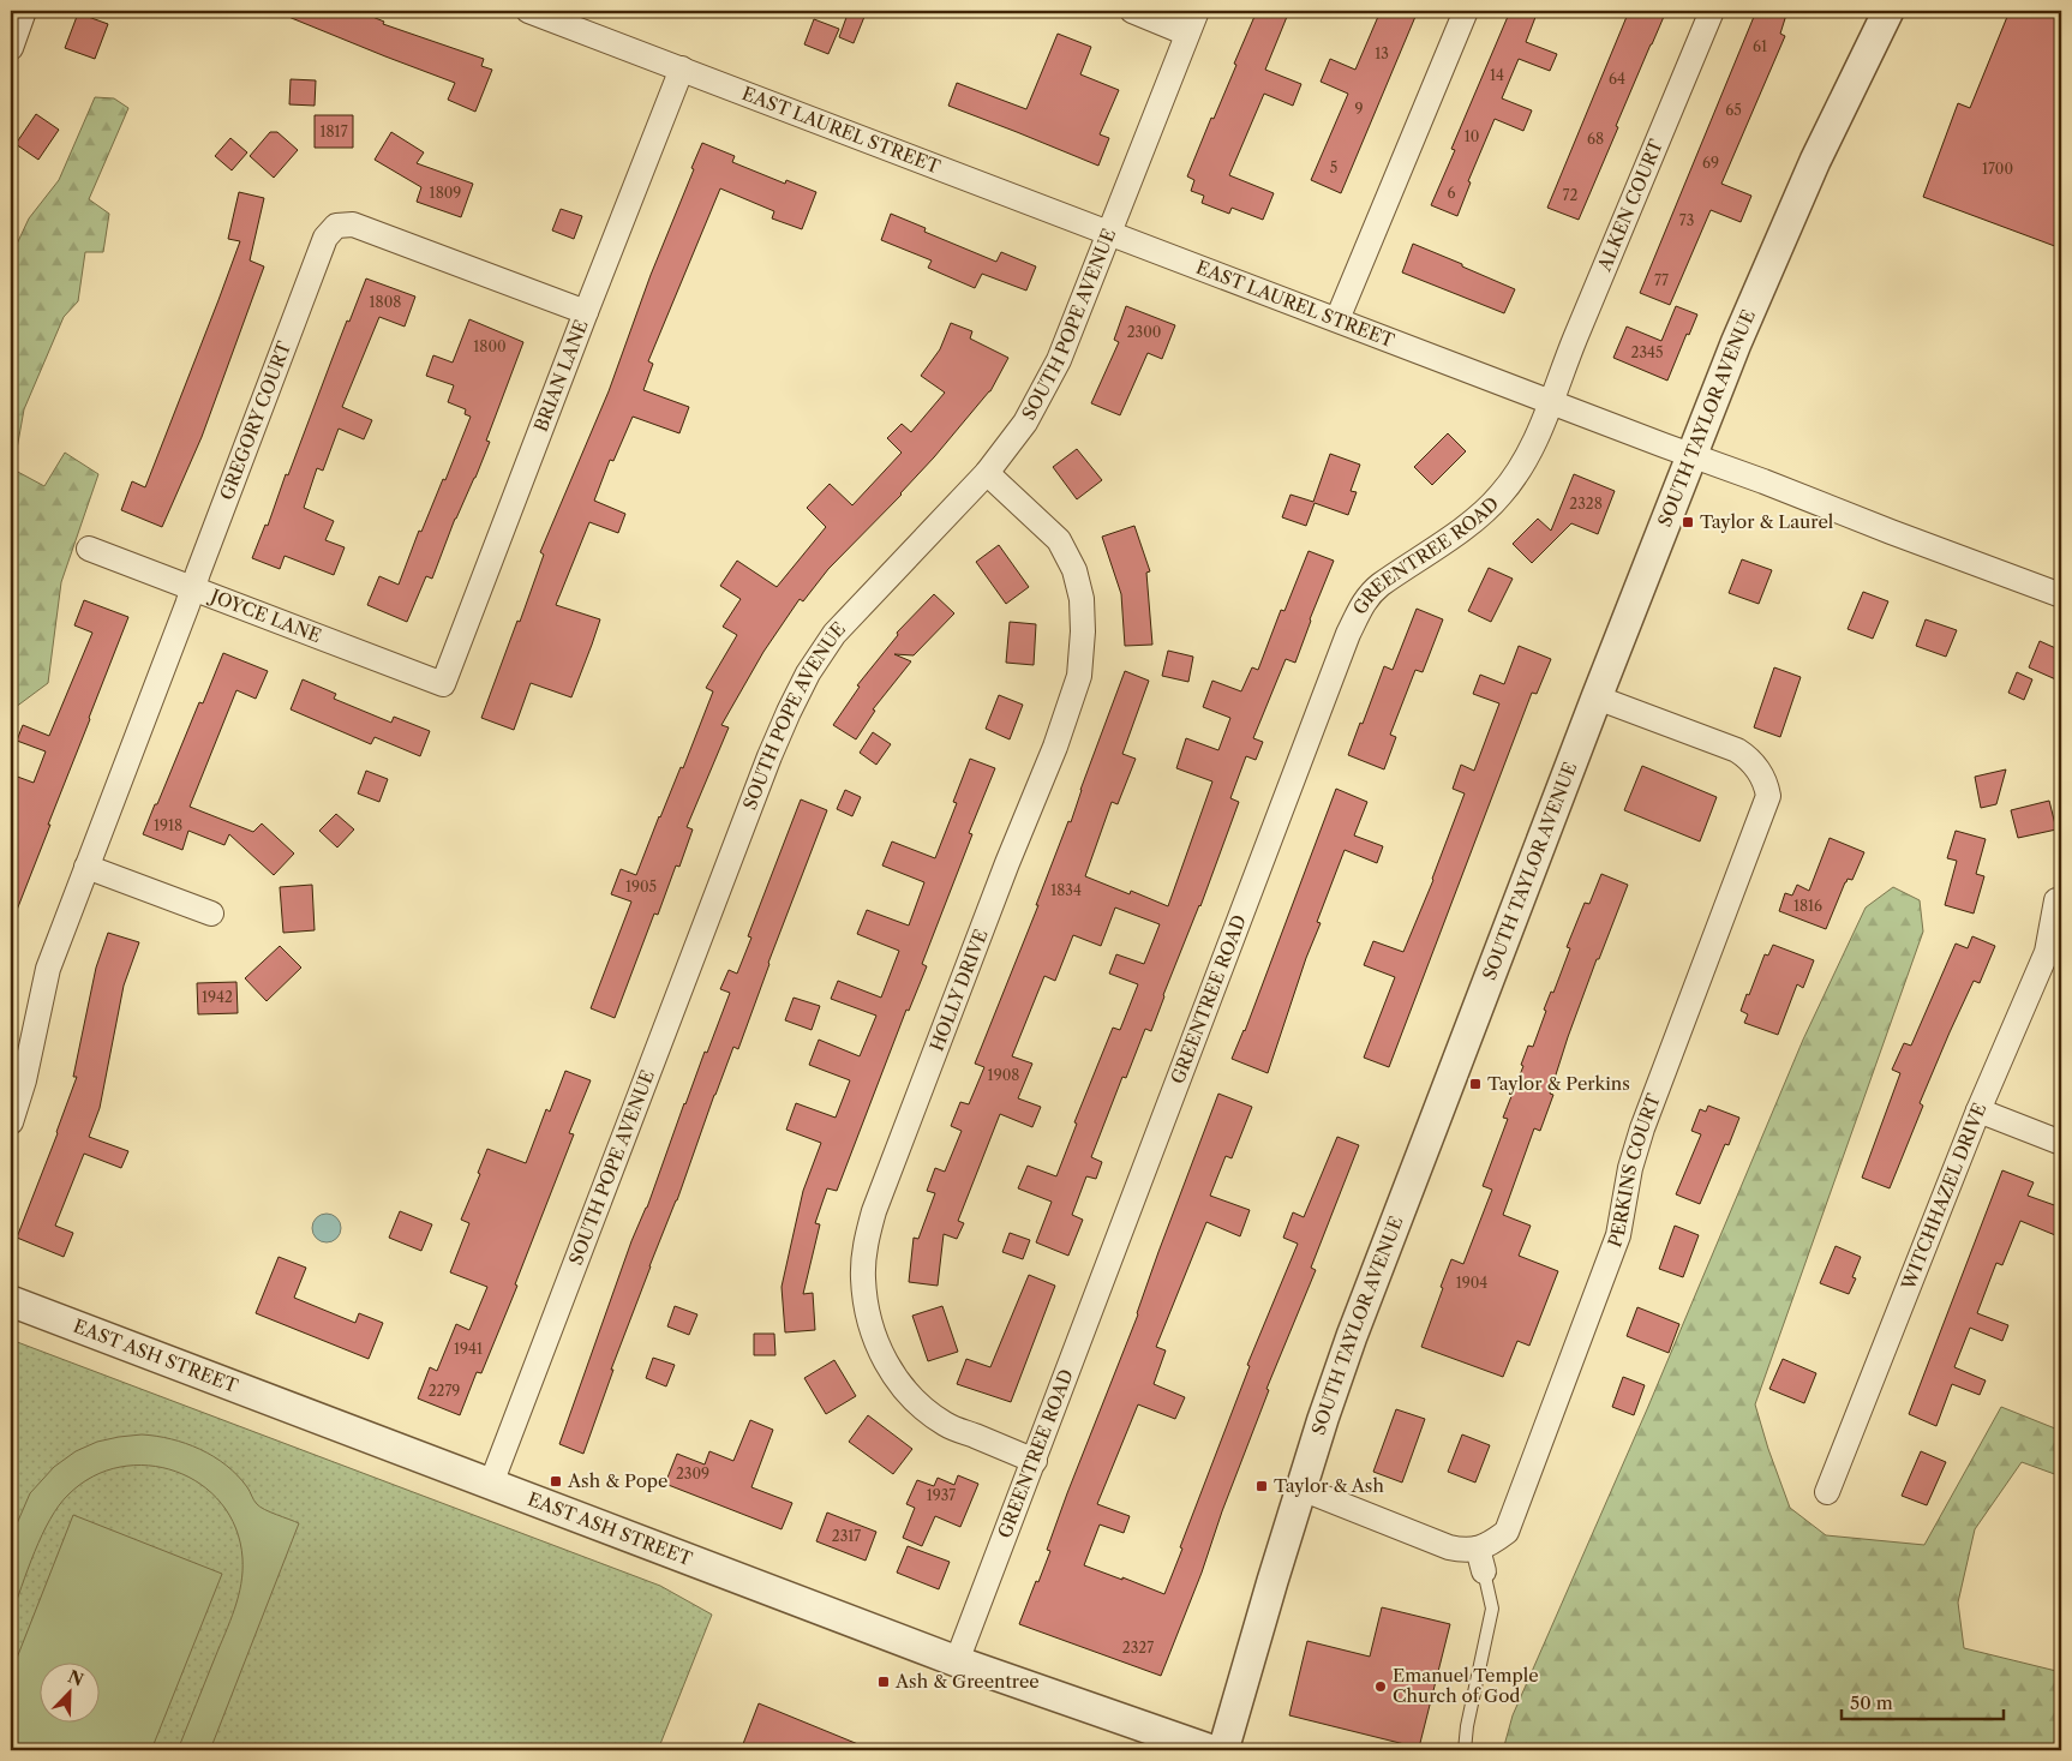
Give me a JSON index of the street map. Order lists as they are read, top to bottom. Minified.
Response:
{"streets":{"street":["EAST LAUREL STREET","ALKEN COURT","SOUTH POPE AVENUE","BRIAN LANE","SOUTH TAYLOR AVENUE","GREGORY COURT","GREENTREE ROAD","JOYCE LANE","HOLLY DRIVE","PERKINS COURT","WITCHHAZEL DRIVE","EAST ASH STREET"]},"crossings":[["EAST LAUREL STREET","ALKEN COURT"],["EAST LAUREL STREET","SOUTH POPE AVENUE"],["EAST LAUREL STREET","BRIAN LANE"],["EAST LAUREL STREET","SOUTH TAYLOR AVENUE"],["EAST LAUREL STREET","GREENTREE ROAD"],["ALKEN COURT","GREENTREE ROAD"],["SOUTH POPE AVENUE","HOLLY DRIVE"],["SOUTH POPE AVENUE","EAST ASH STREET"],["BRIAN LANE","GREGORY COURT"],["BRIAN LANE","JOYCE LANE"],["SOUTH TAYLOR AVENUE","PERKINS COURT"],["GREGORY COURT","JOYCE LANE"],["GREENTREE ROAD","HOLLY DRIVE"],["GREENTREE ROAD","EAST ASH STREET"]],"places":{"transit":["Taylor & Laurel","Taylor & Perkins","Ash & Pope","Taylor & Ash","Ash & Greentree"],"other":["Emanuel Temple Church of God"]},"house_numbers":["61","13","14","64","9","65","1817","10","68","69","5","1700","1809","6","72","73","77","1808","2300","1800","2345","2328","1918","1905","1834","1816","1942","1908","1904","1941","2279","2309","1937","2317","2327"],"scale_bar":"50 m","north":"top right"}
